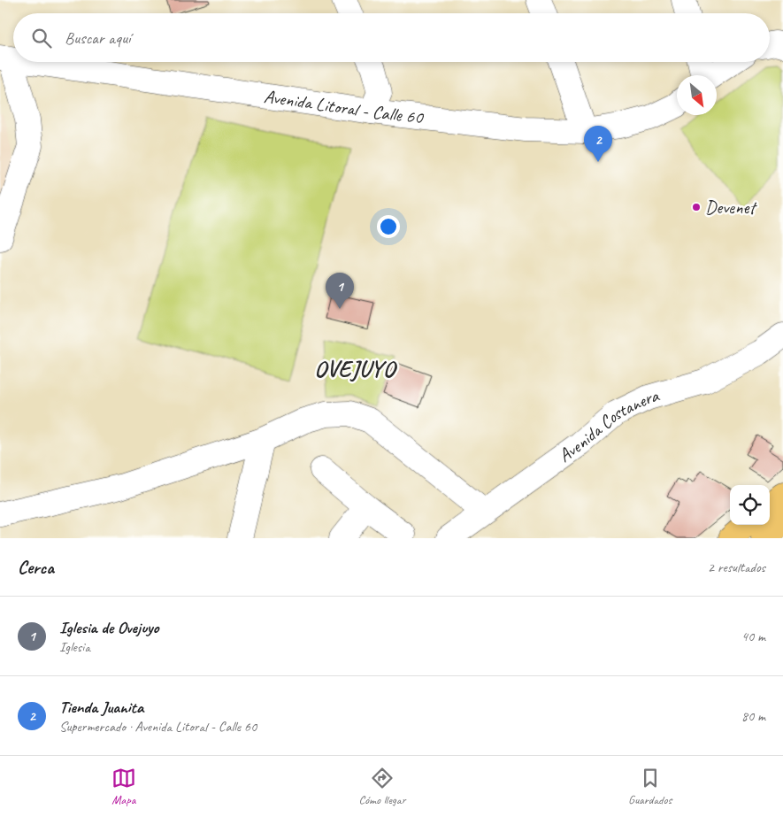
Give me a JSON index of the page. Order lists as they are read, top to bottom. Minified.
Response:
{"streets":{"street":["Avenida Litoral - Calle 60","Avenida Costanera"]},"districts":["OVEJUYO"],"places":["Devenet"],"north":"bottom right","page":{"search":"Buscar aquí","pins":["2","1"],"heading":["Cerca","2 resultados"],"list":[{"mark":"1","name":"Iglesia de Ovejuyo","note":"Iglesia","value":"40 m"},{"mark":"2","name":"Tienda Juanita","note":"Supermercado · Avenida Litoral - Calle 60","value":"80 m"}],"nav":["Mapa","Cómo llegar","Guardados"]}}
